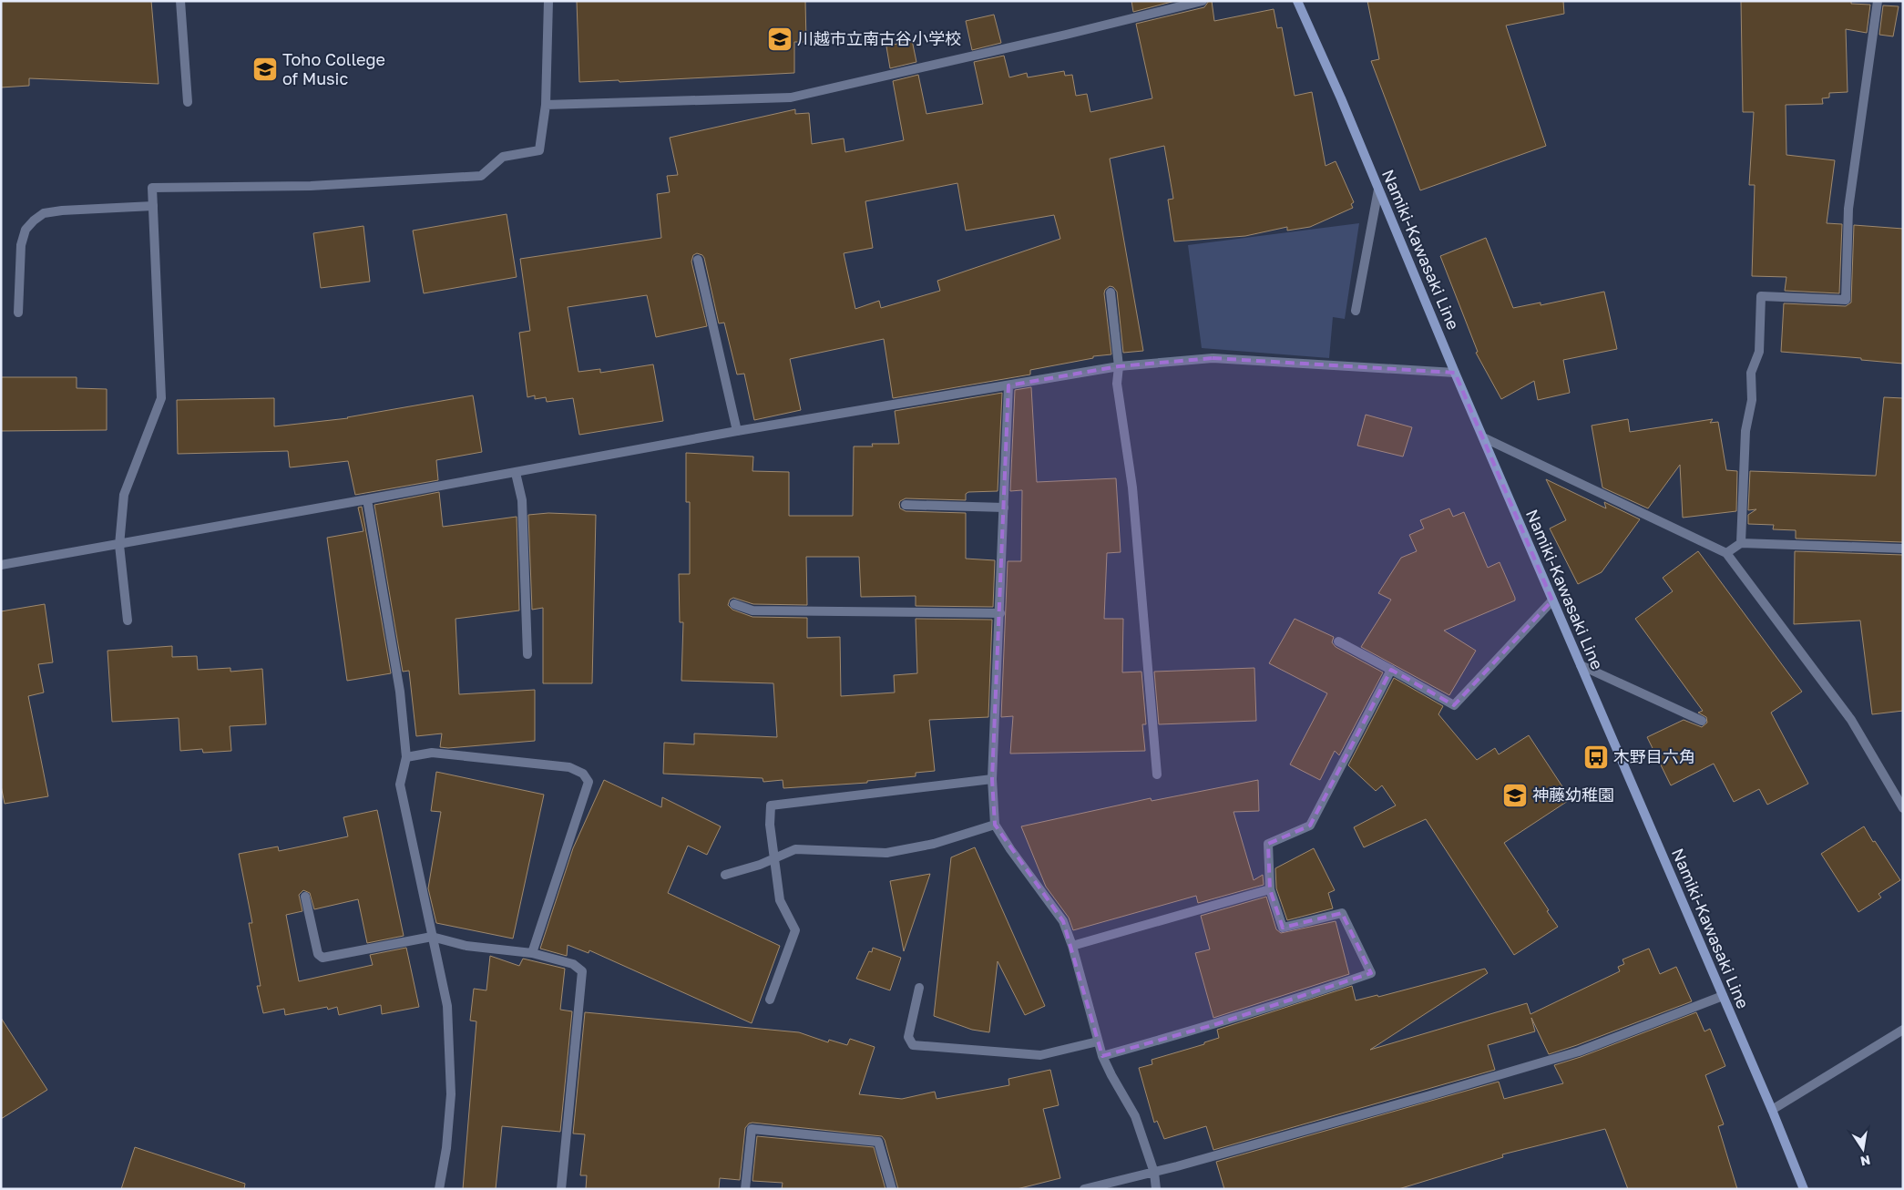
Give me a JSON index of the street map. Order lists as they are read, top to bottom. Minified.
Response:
{"streets":{"main road":["Namiki-Kawasaki Line"]},"places":{"school or university":["川越市立南古谷小学校","Toho College of Music","神藤幼稚園"],"bus stop":["木野目六角"]},"north":"bottom"}
